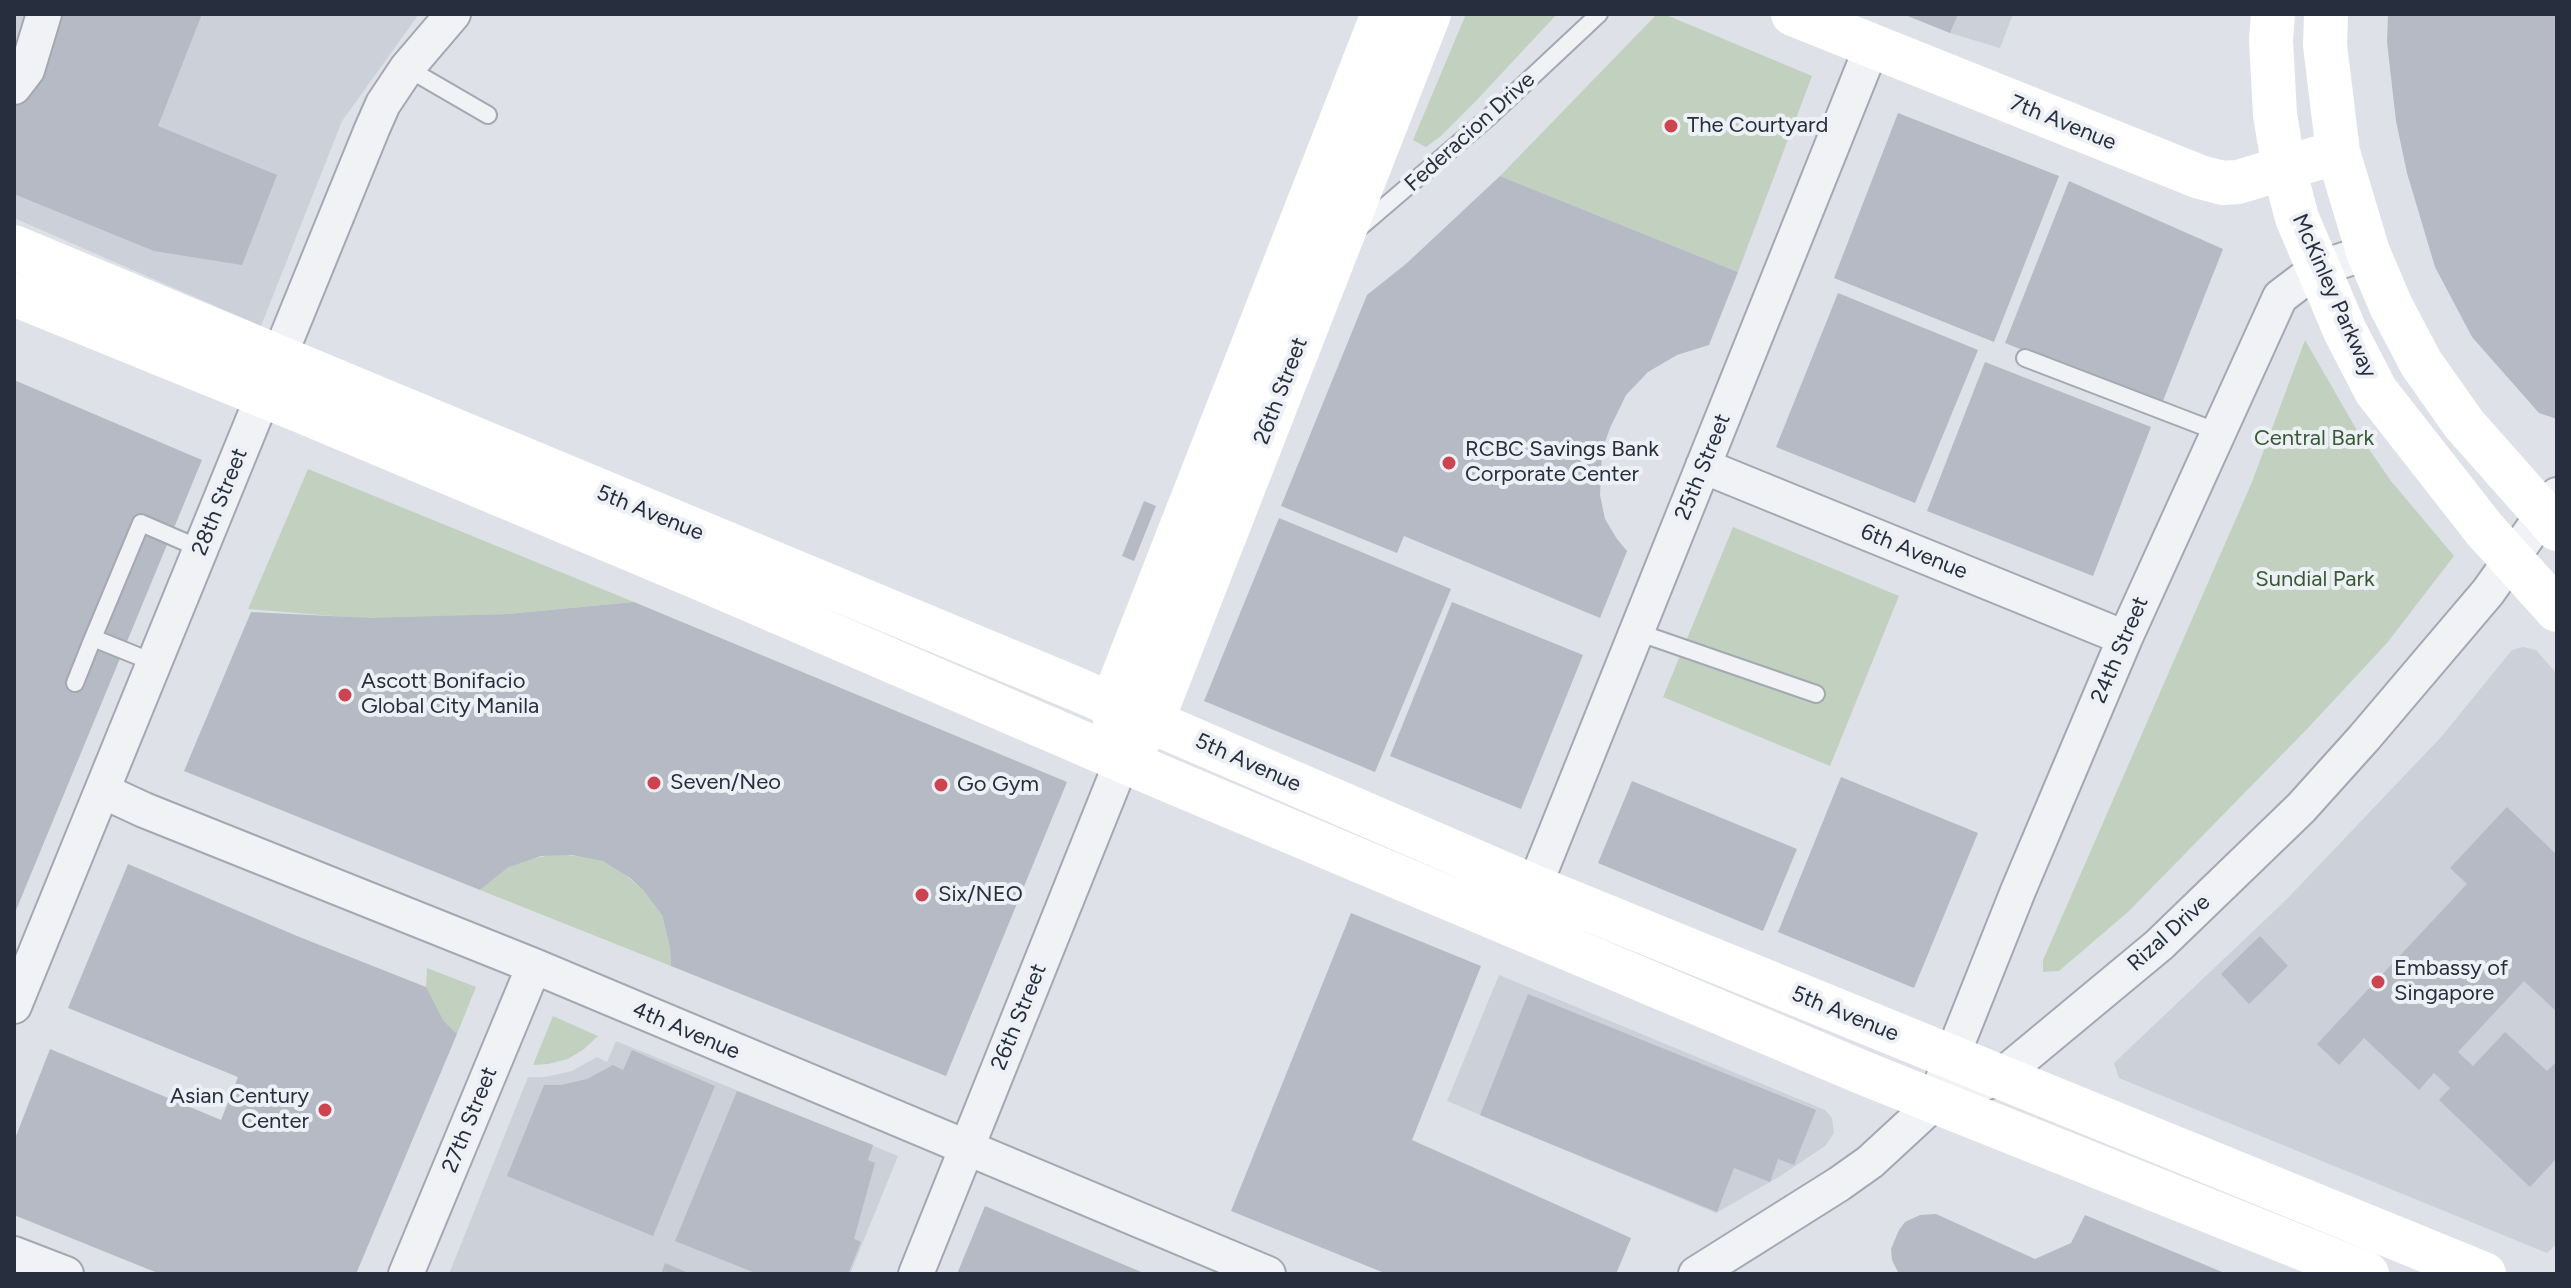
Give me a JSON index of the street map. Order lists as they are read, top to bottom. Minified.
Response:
{"streets":{"main road":["7th Avenue","McKinley Parkway","26th Street","5th Avenue"],"street":["25th Street","28th Street","6th Avenue","24th Street","Rizal Drive","4th Avenue","27th Street"],"lane":["Federacion Drive"]},"crossings":[["7th Avenue","McKinley Parkway"],["7th Avenue","25th Street"],["Federacion Drive","26th Street"],["McKinley Parkway","24th Street"],["McKinley Parkway","Rizal Drive"],["26th Street","5th Avenue"],["26th Street","4th Avenue"],["25th Street","5th Avenue"],["25th Street","6th Avenue"],["28th Street","5th Avenue"],["28th Street","4th Avenue"],["5th Avenue","24th Street"],["5th Avenue","Rizal Drive"],["6th Avenue","24th Street"],["24th Street","Rizal Drive"],["4th Avenue","27th Street"]],"parks":["Central Bark","Sundial Park"],"places":["The Courtyard","RCBC Savings Bank Corporate Center","Ascott Bonifacio Global City Manila","Seven/Neo","Go Gym","Six/NEO","Embassy of Singapore","Asian Century Center"]}
